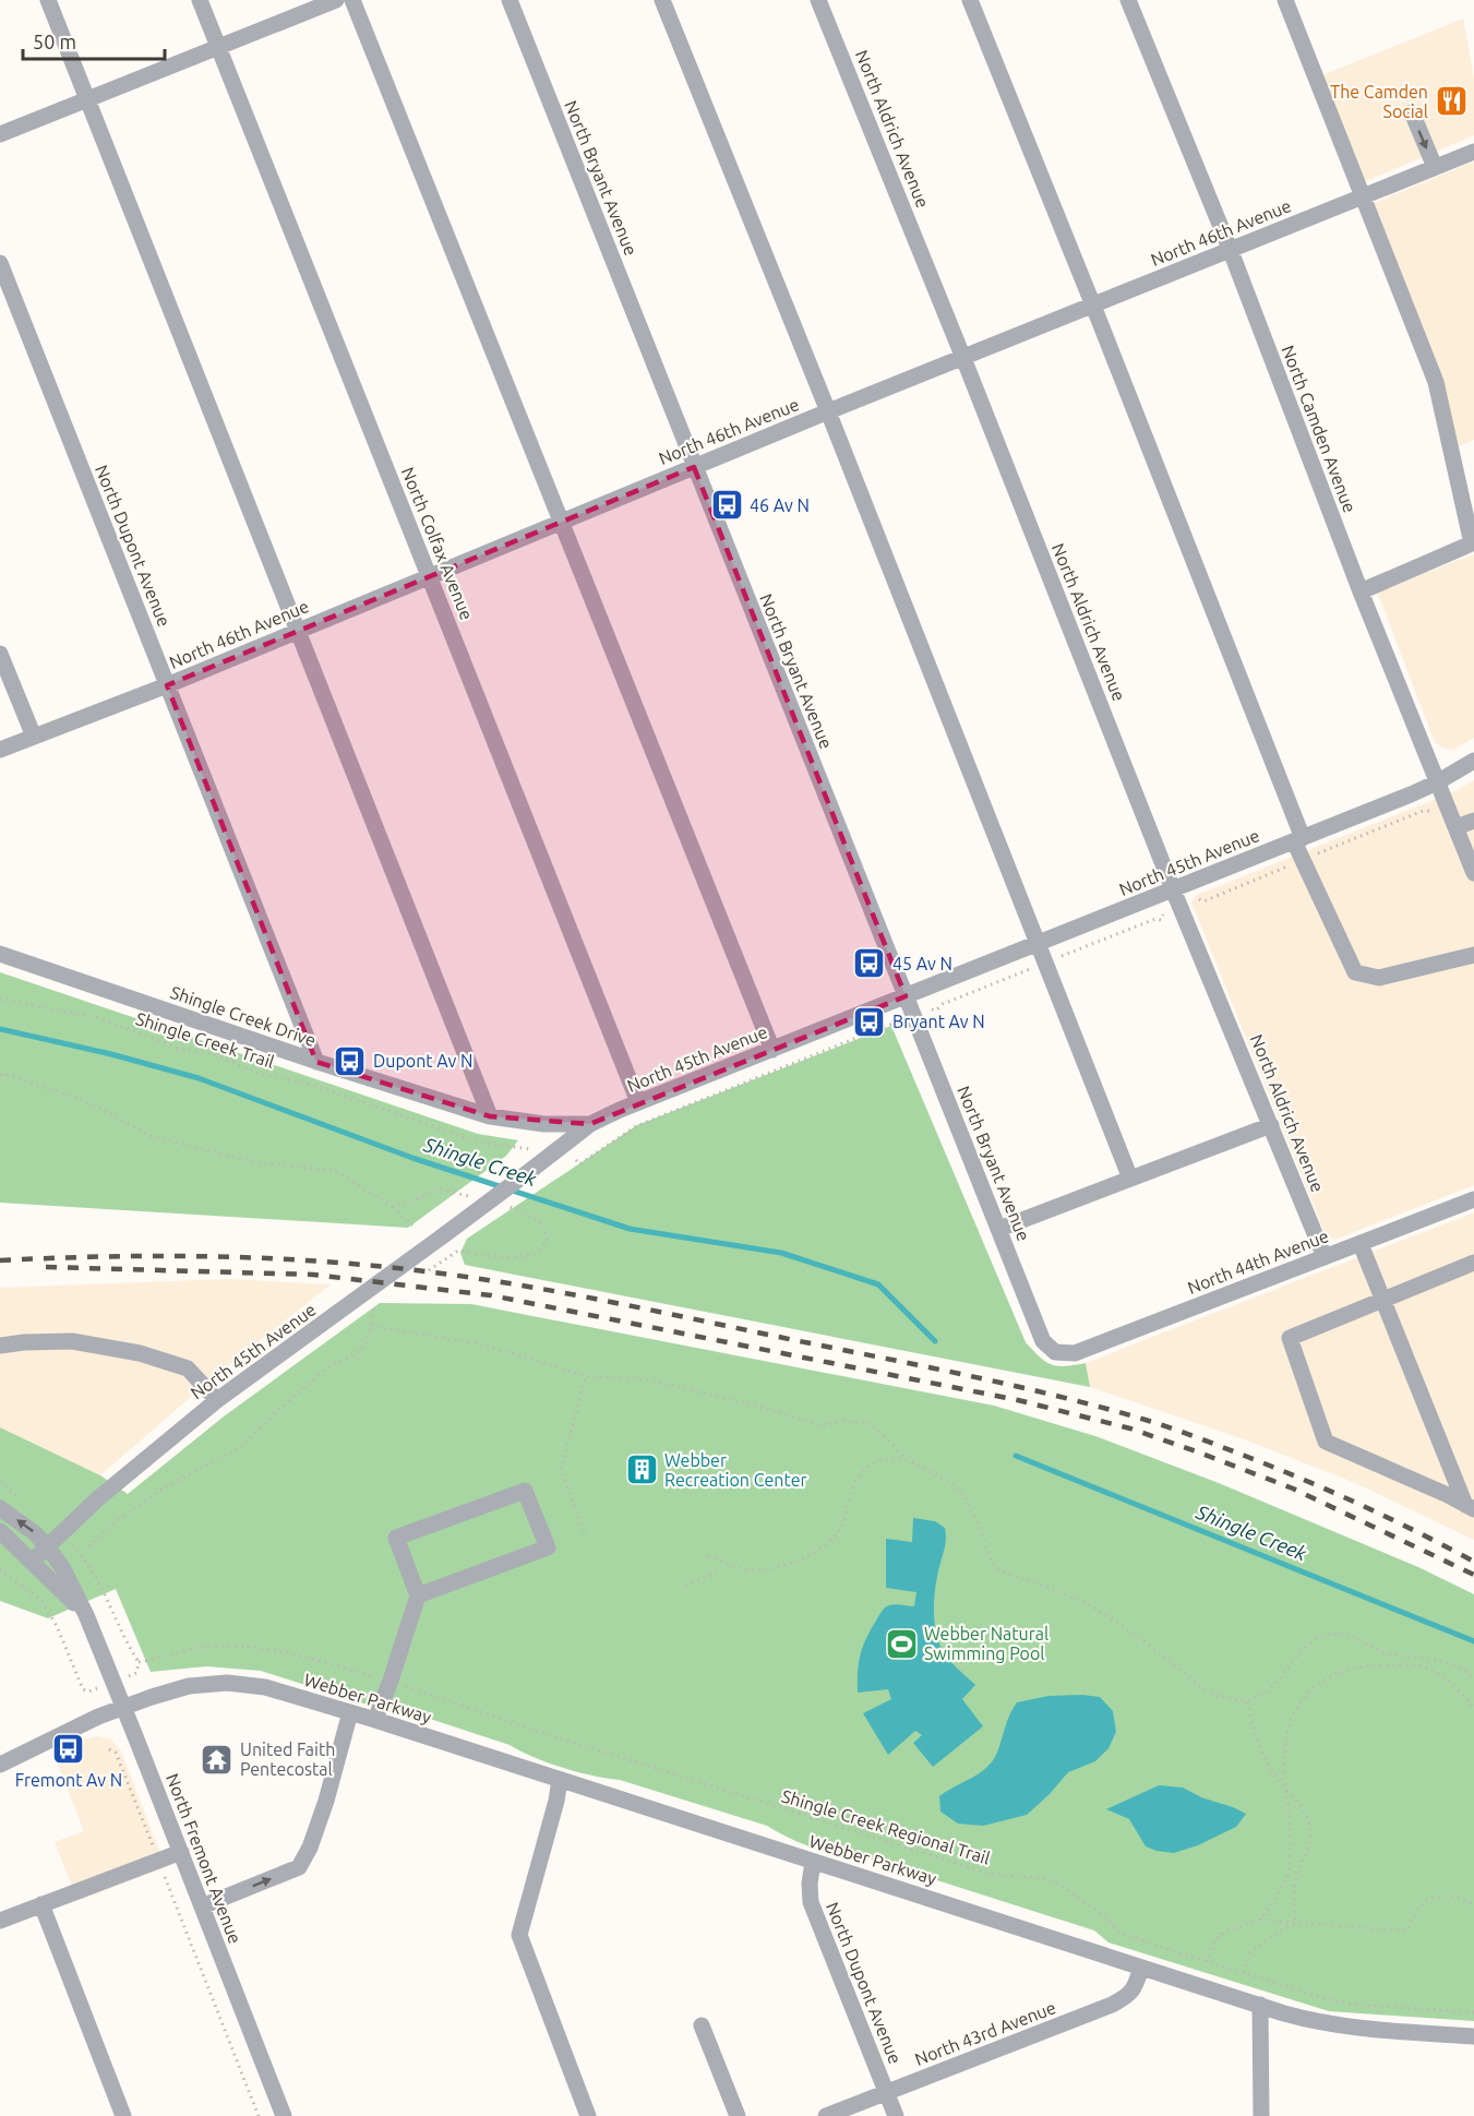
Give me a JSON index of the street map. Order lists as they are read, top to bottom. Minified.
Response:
{"streets":{"street":["North Aldrich Avenue","North Bryant Avenue","North 46th Avenue","North Camden Avenue","North Colfax Avenue","North Dupont Avenue","North 45th Avenue","Shingle Creek Drive","North 44th Avenue","Webber Parkway","North Fremont Avenue","North 43rd Avenue"],"path":["Shingle Creek Trail","Shingle Creek Regional Trail"]},"crossings":[["North Aldrich Avenue","North 46th Avenue"],["North Aldrich Avenue","North 45th Avenue"],["North Aldrich Avenue","North 44th Avenue"],["North Bryant Avenue","North 46th Avenue"],["North Bryant Avenue","North 45th Avenue"],["North Bryant Avenue","North 44th Avenue"],["North 46th Avenue","North Camden Avenue"],["North 46th Avenue","North Colfax Avenue"],["North 46th Avenue","North Dupont Avenue"],["North Camden Avenue","North 45th Avenue"],["North Colfax Avenue","North 45th Avenue"],["North Dupont Avenue","Shingle Creek Drive"],["North Dupont Avenue","Webber Parkway"],["North Dupont Avenue","North 43rd Avenue"],["North 45th Avenue","Shingle Creek Drive"],["North 45th Avenue","Shingle Creek Trail"],["North 45th Avenue","North Fremont Avenue"],["Webber Parkway","North Fremont Avenue"],["Webber Parkway","North 43rd Avenue"]],"water":["Shingle Creek"],"places":{"restaurant":["The Camden Social"],"bus stop":["46 Av N","45 Av N","Bryant Av N","Dupont Av N","Fremont Av N"],"building":["Webber Recreation Center"],"sports":["Webber Natural Swimming Pool"],"temple":["United Faith Pentecostal"]},"scale_bar":"50 m"}
